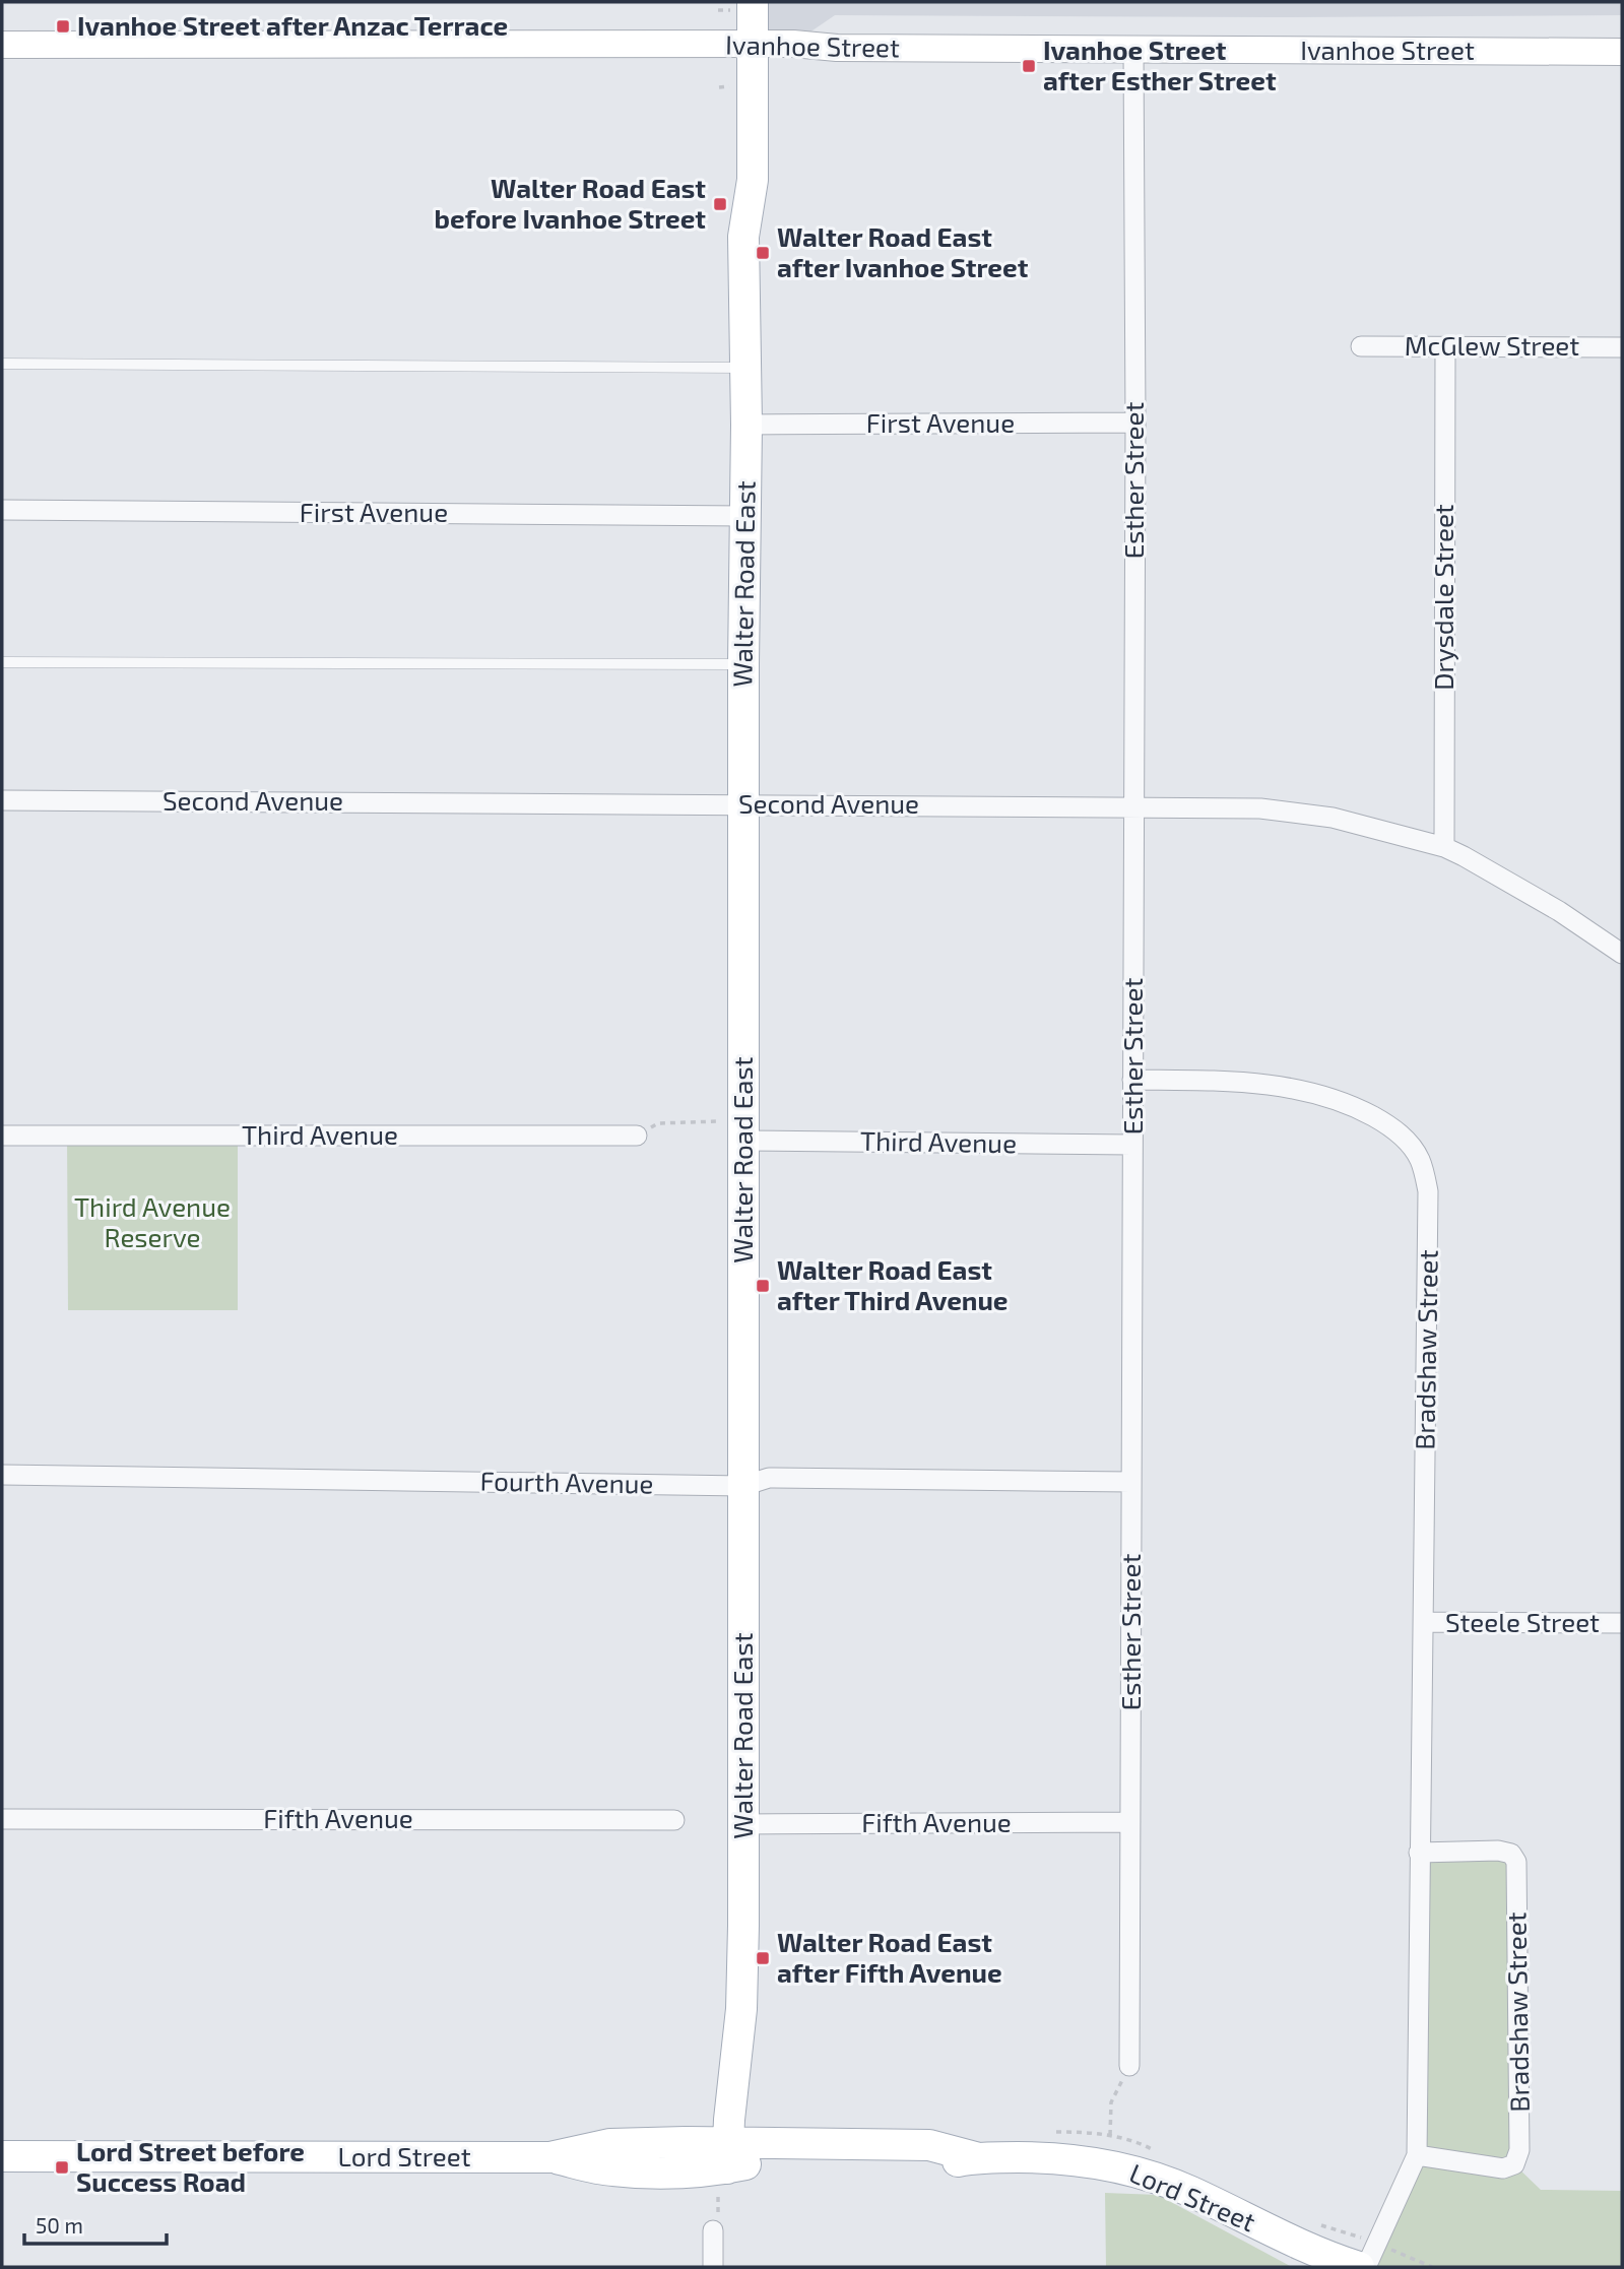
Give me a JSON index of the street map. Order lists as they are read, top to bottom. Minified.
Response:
{"streets":{"main road":["Walter Road East","Lord Street"],"street":["Ivanhoe Street","McGlew Street","First Avenue","Esther Street","Drysdale Street","Second Avenue","Third Avenue","Bradshaw Street","Fourth Avenue","Steele Street","Fifth Avenue"]},"crossings":[["Ivanhoe Street","Esther Street"],["Ivanhoe Street","Walter Road East"],["McGlew Street","Drysdale Street"],["First Avenue","Esther Street"],["First Avenue","Walter Road East"],["Esther Street","Second Avenue"],["Esther Street","Third Avenue"],["Esther Street","Bradshaw Street"],["Esther Street","Fourth Avenue"],["Esther Street","Fifth Avenue"],["Walter Road East","Second Avenue"],["Walter Road East","Third Avenue"],["Walter Road East","Fourth Avenue"],["Walter Road East","Fifth Avenue"],["Walter Road East","Lord Street"],["Drysdale Street","Second Avenue"],["Bradshaw Street","Steele Street"]],"parks":["Third Avenue Reserve"],"places":{"transit":["Ivanhoe Street after Anzac Terrace","Ivanhoe Street after Esther Street","Walter Road East before Ivanhoe Street","Walter Road East after Ivanhoe Street","Walter Road East after Third Avenue","Walter Road East after Fifth Avenue","Lord Street before Success Road"]},"scale_bar":"50 m"}
